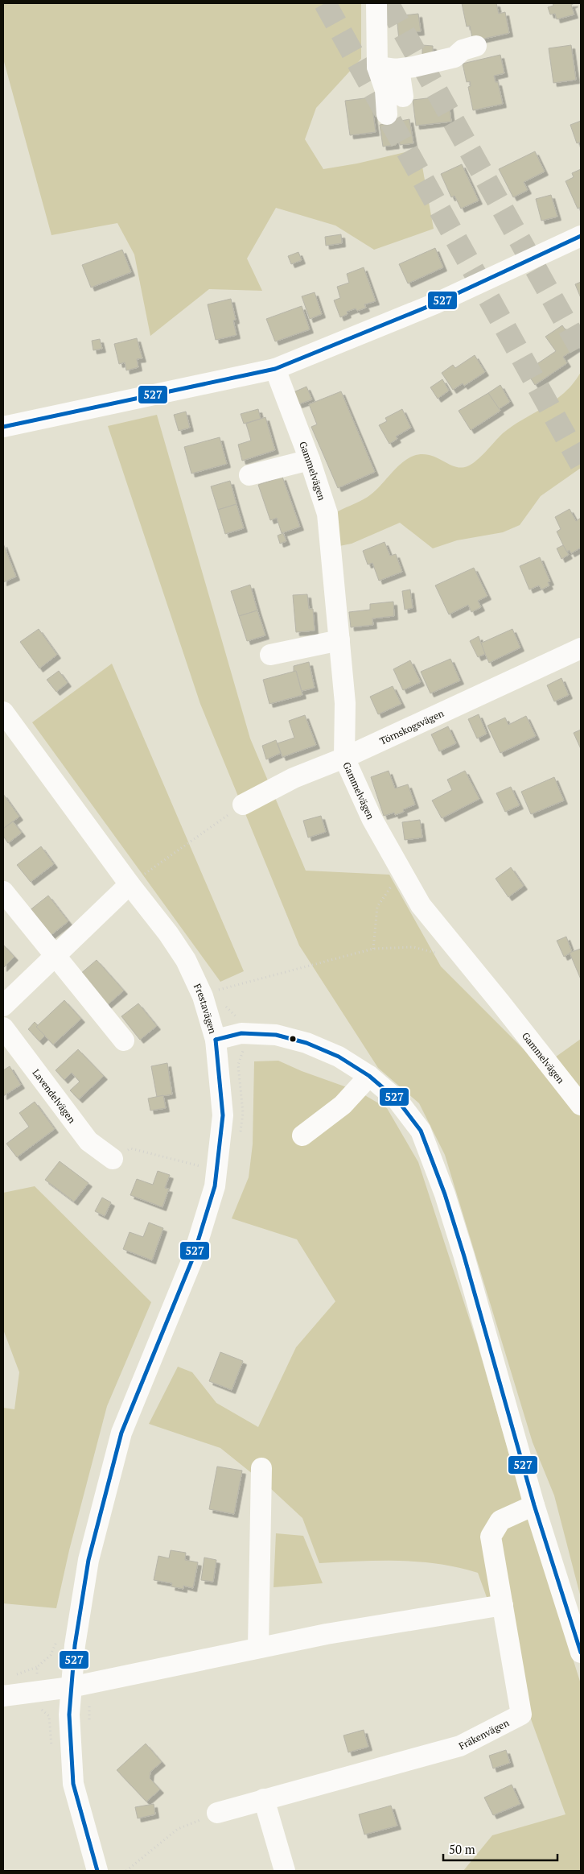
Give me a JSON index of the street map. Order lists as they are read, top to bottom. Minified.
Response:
{"streets":{"street":["Gammelvägen","Törnskogsvägen","Frestavägen","Lavendelvägen","Fräkenvägen"]},"crossings":[["Gammelvägen","Törnskogsvägen"]],"lines":["transit line 527"],"scale_bar":"50 m"}
